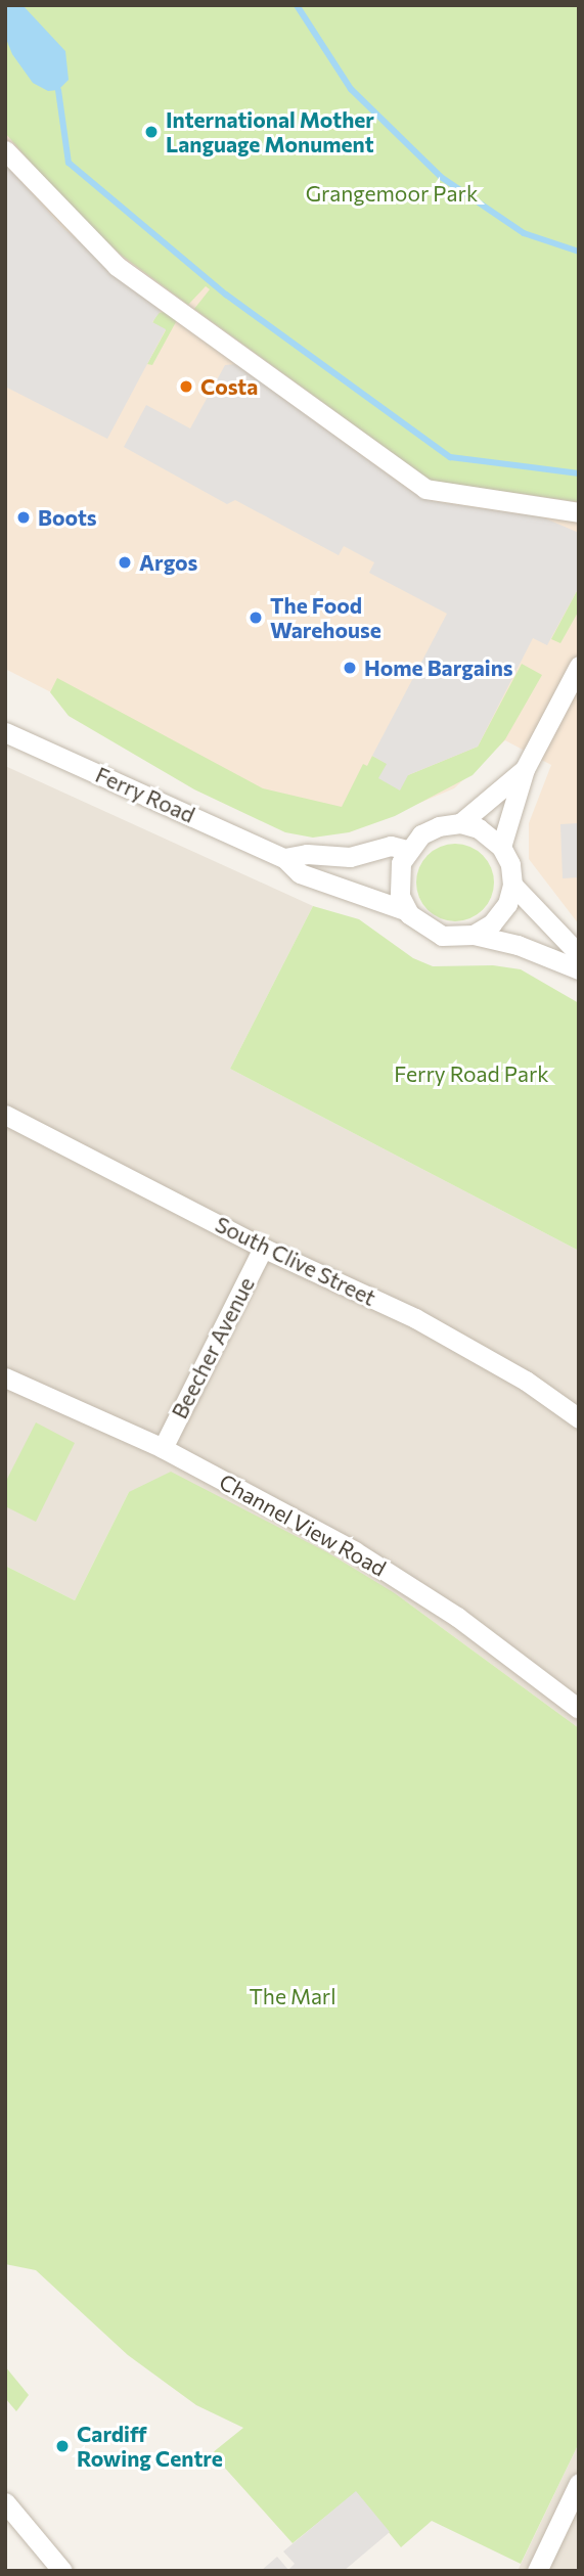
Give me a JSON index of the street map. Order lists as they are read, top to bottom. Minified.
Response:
{"streets":{"street":["Ferry Road","South Clive Street","Beecher Avenue","Channel View Road"]},"crossings":[["South Clive Street","Beecher Avenue"],["Beecher Avenue","Channel View Road"]],"parks":["Grangemoor Park","Ferry Road Park","The Marl"],"places":["International Mother Language Monument","Costa","Boots","Argos","The Food Warehouse","Home Bargains","Cardiff Rowing Centre"]}
